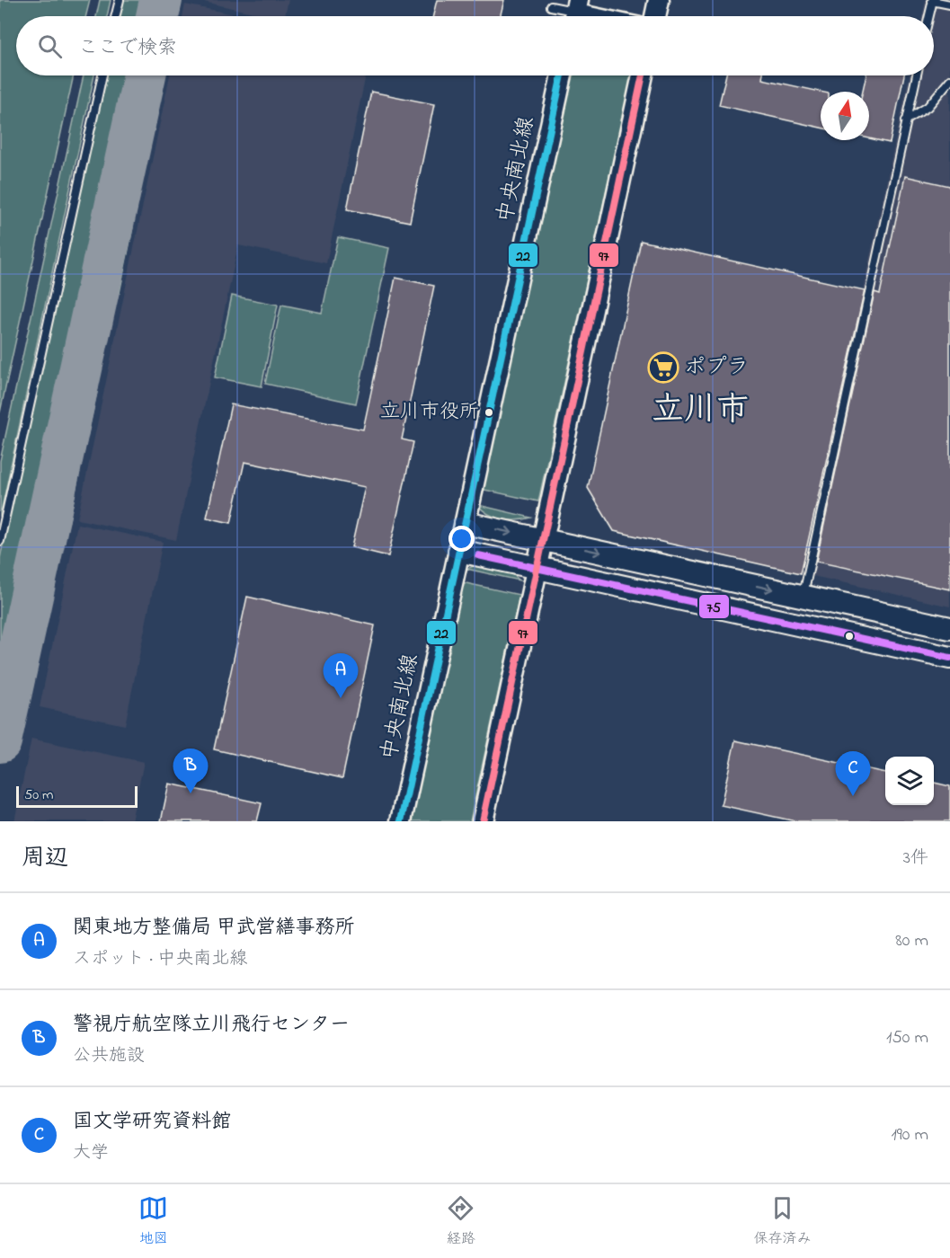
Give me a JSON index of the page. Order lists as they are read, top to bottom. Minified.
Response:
{"streets":{"main road":["中央南北線"]},"districts":["立川市"],"places":{"supermarket":["ポプラ"],"other":["立川市役所"]},"lines":["transit line 22","transit line 97","transit line 75"],"scale_bar":"50 m","north":"top","page":{"search":"ここで検索","pins":["A","B","C"],"scale":"50 m","heading":["周辺","3件"],"list":[{"mark":"A","name":"関東地方整備局 甲武営繕事務所","note":"スポット · 中央南北線","value":"80 m"},{"mark":"B","name":"警視庁航空隊立川飛行センター","note":"公共施設","value":"150 m"},{"mark":"C","name":"国文学研究資料館","note":"大学","value":"190 m"}],"nav":["地図","経路","保存済み"]}}
